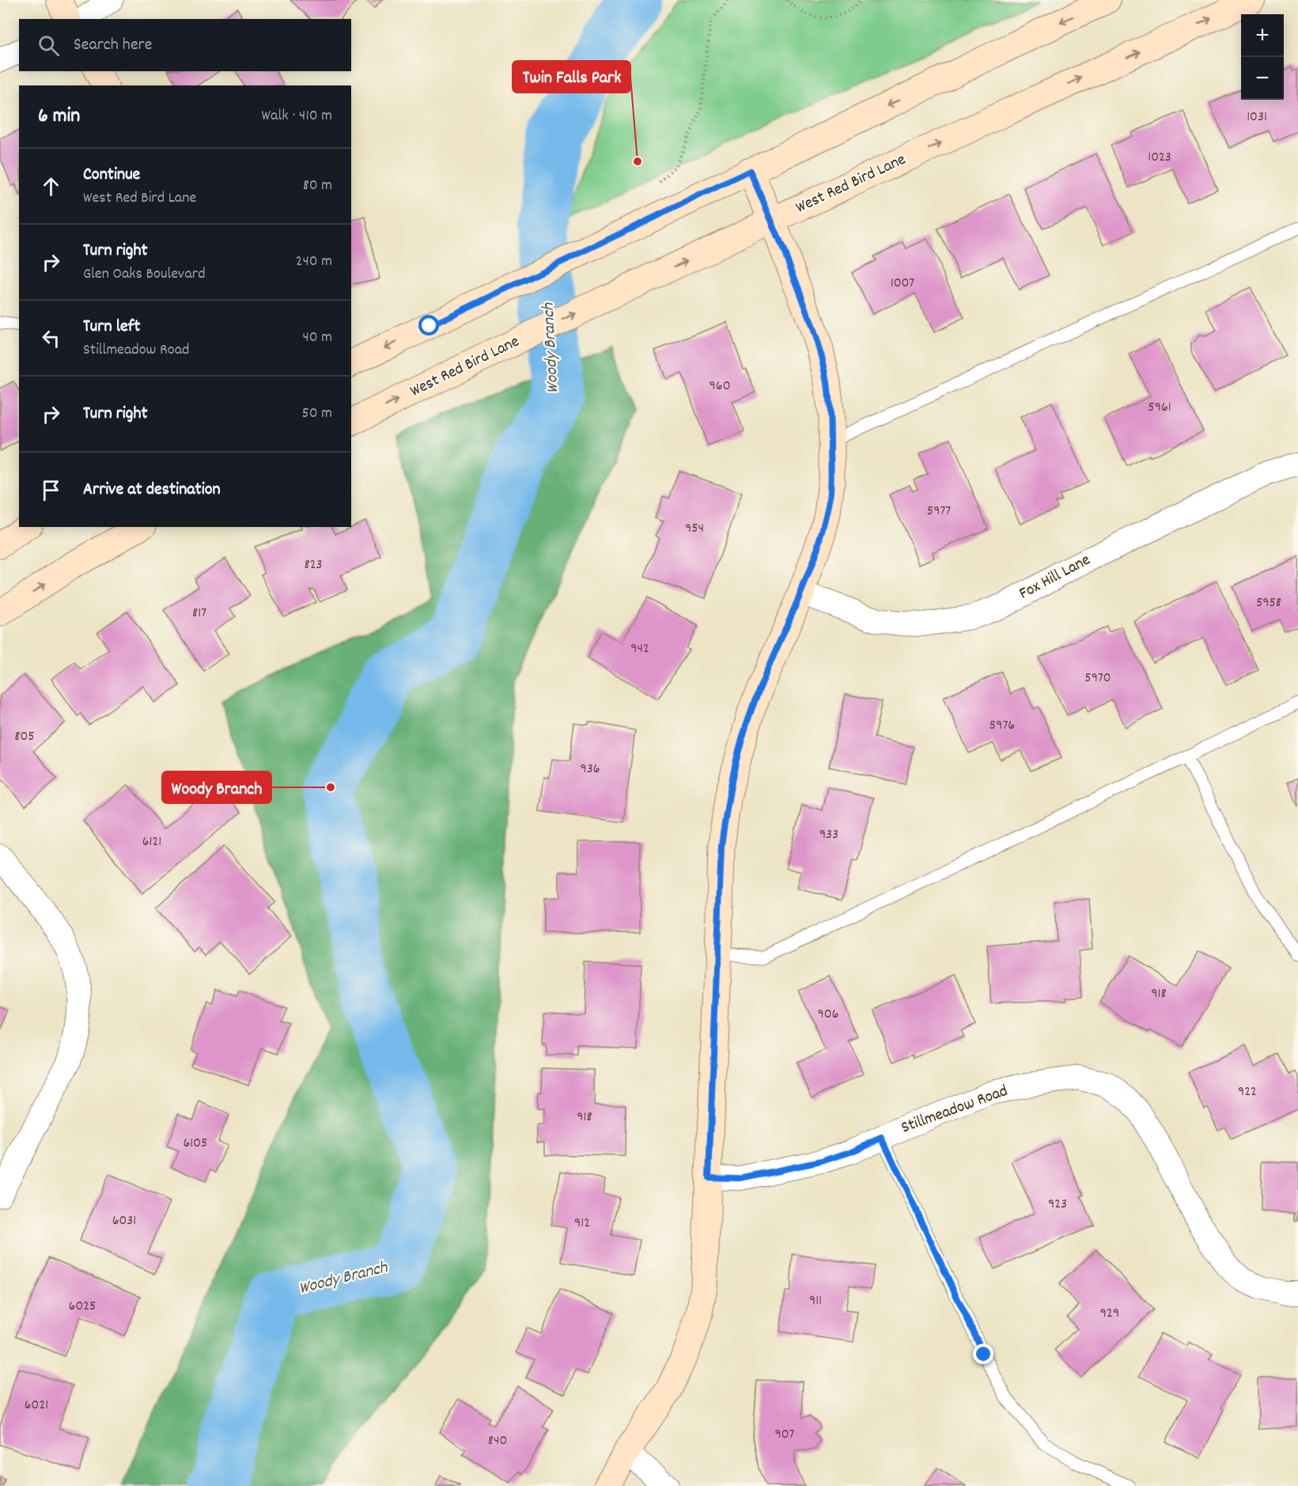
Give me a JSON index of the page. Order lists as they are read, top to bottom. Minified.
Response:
{"streets":{"main road":["West Red Bird Lane"],"street":["Fox Hill Lane","Stillmeadow Road"]},"water":["Woody Branch"],"places":["Twin Falls Park","Woody Branch"],"house_numbers":["1031","1023","1007","960","5961","5977","954","823","5958","817","942","5970","5976","805","936","933","6121","918","906","922","918","6105","923","6031","912","911","6025","929","6021","907","840"],"page":{"map_buttons":["+","−"],"search":"Search here","heading":["6 min","Walk · 410 m"],"list":[["Continue","West Red Bird Lane","80 m"],["Turn right","Glen Oaks Boulevard","240 m"],["Turn left","Stillmeadow Road","40 m"],["Turn right","50 m"],"Arrive at destination"]}}
